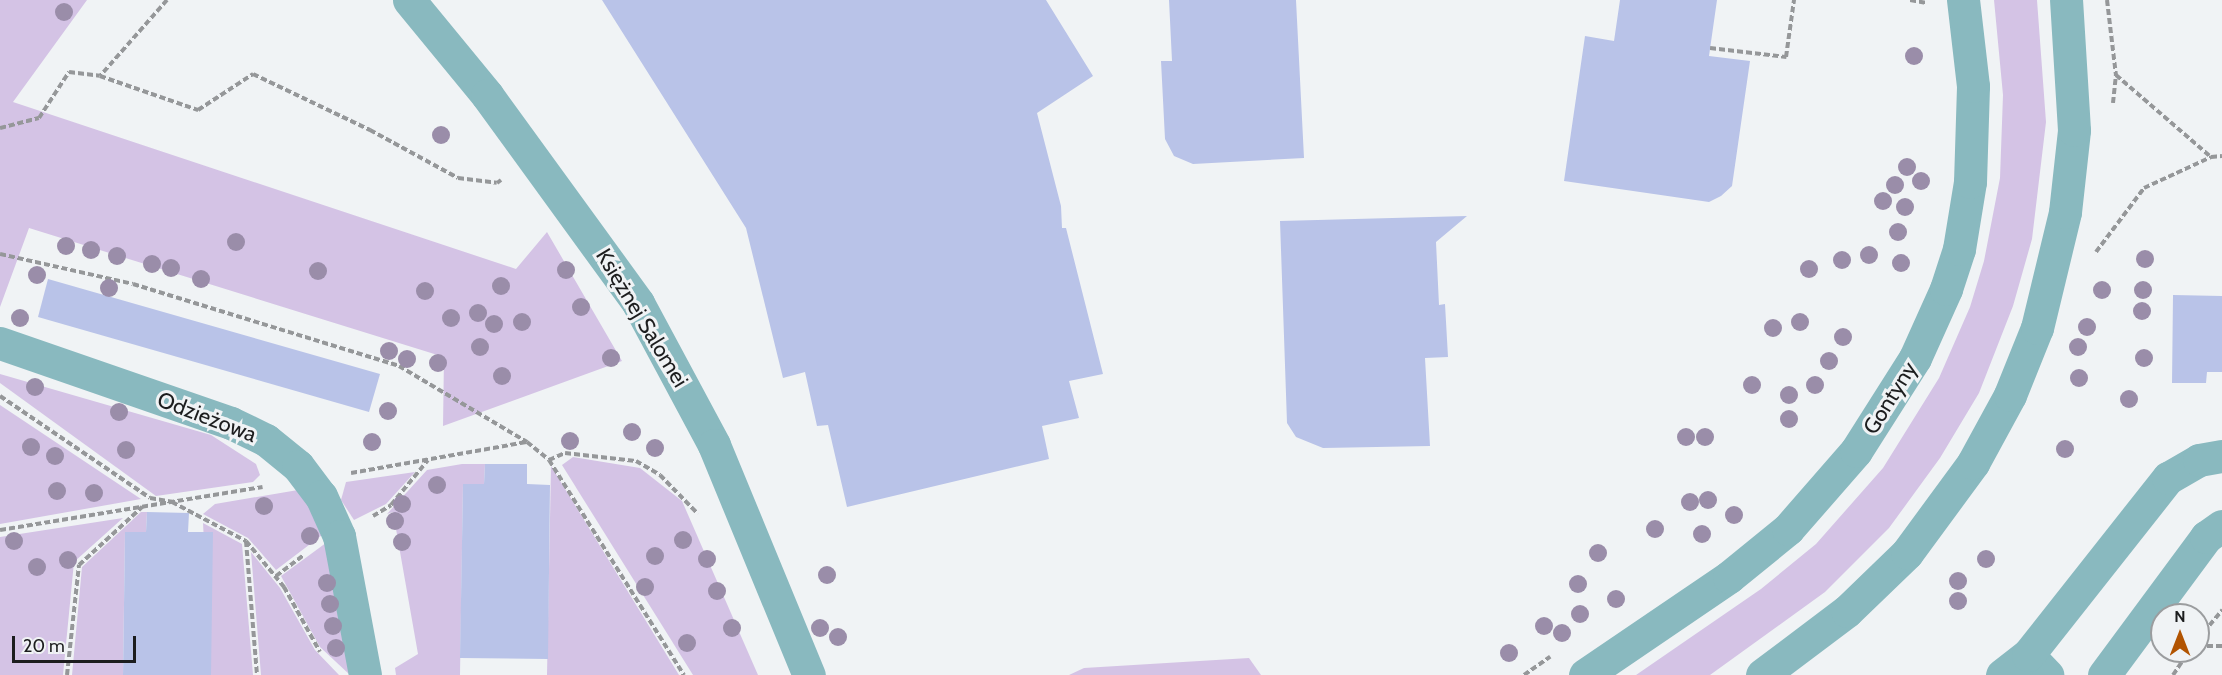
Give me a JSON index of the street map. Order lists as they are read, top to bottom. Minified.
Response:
{"streets":{"street":["Księżnej Salomei","Gontyny","Odzieżowa"]},"scale_bar":"20 m","north":"top"}
